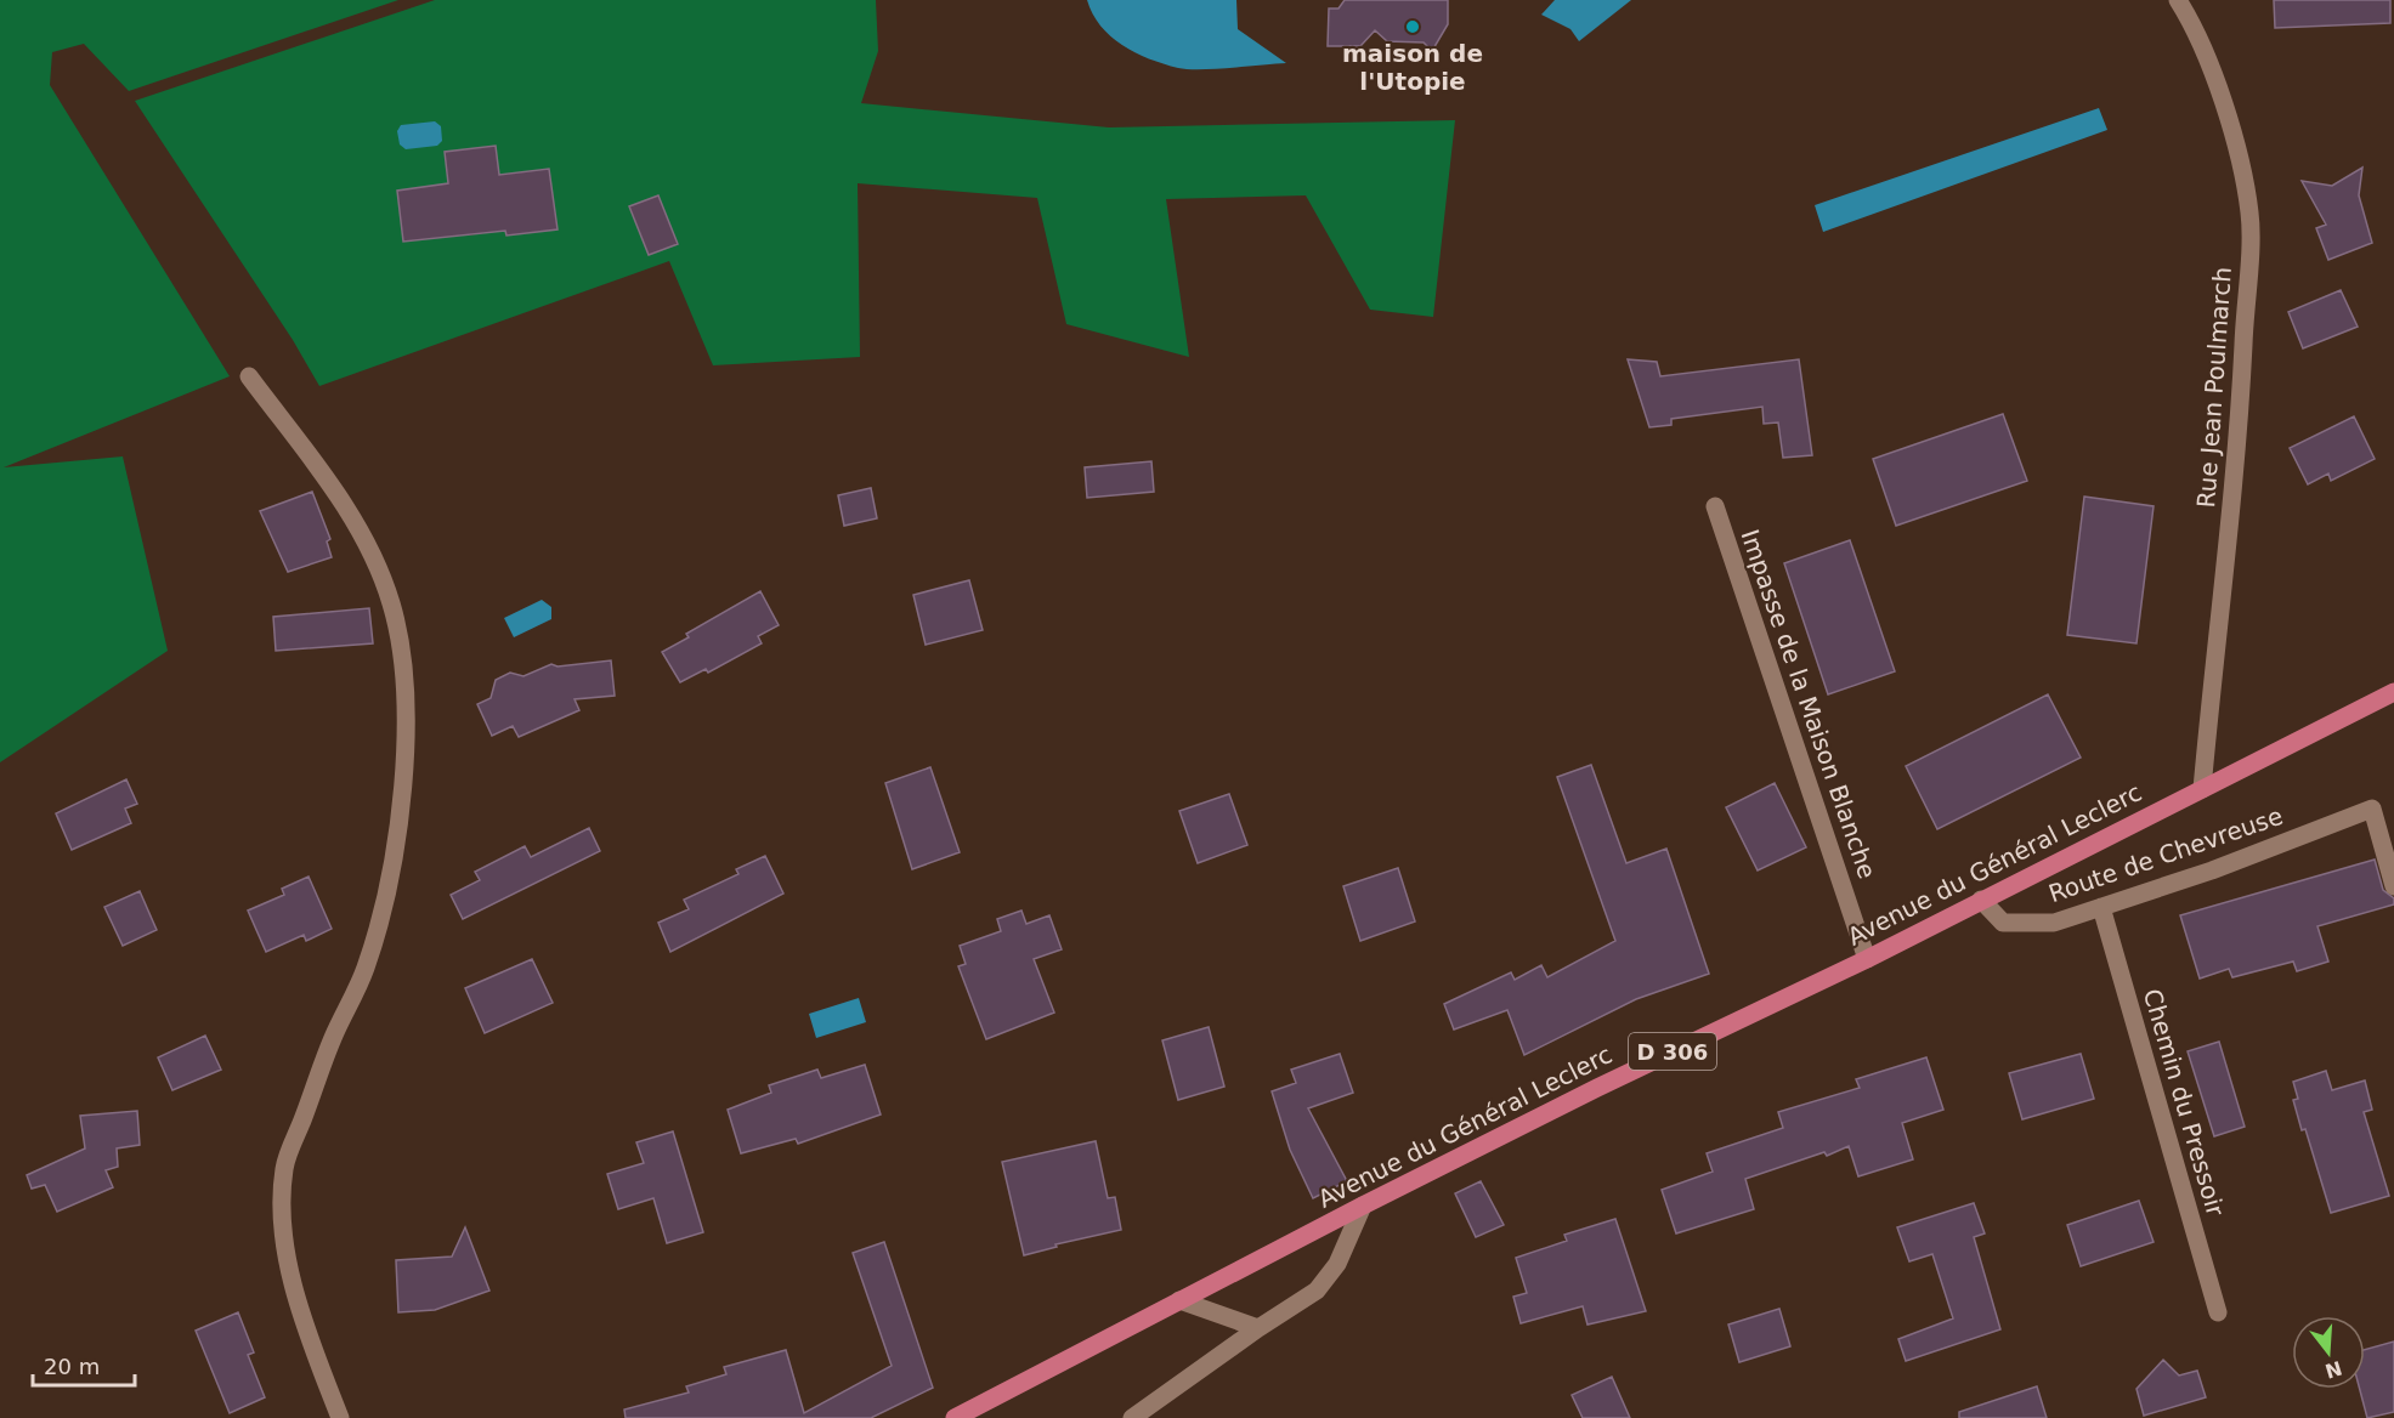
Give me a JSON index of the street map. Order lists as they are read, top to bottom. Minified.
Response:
{"streets":{"main road":["Avenue du Général Leclerc","D 306"],"street":["Rue Jean Poulmarch","Impasse de la Maison Blanche","Route de Chevreuse","Chemin du Pressoir"]},"crossings":[["Rue Jean Poulmarch","Avenue du Général Leclerc"],["Impasse de la Maison Blanche","Avenue du Général Leclerc"],["Route de Chevreuse","Avenue du Général Leclerc"],["Route de Chevreuse","Chemin du Pressoir"]],"places":["maison de l'Utopie"],"scale_bar":"20 m","north":"bottom"}
